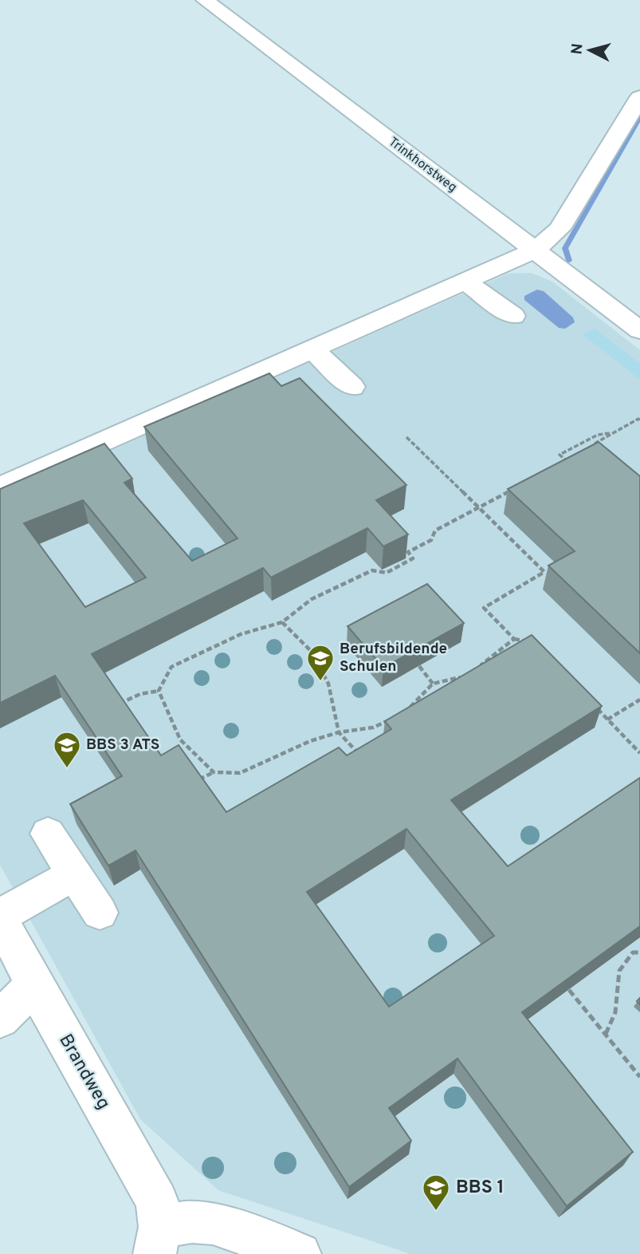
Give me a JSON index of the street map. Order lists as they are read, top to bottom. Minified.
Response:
{"streets":{"street":["Trinkhorstweg","Brandweg"]},"places":{"school or university":["Berufsbildende Schulen","BBS 3 ATS","BBS 1"]},"north":"left"}
